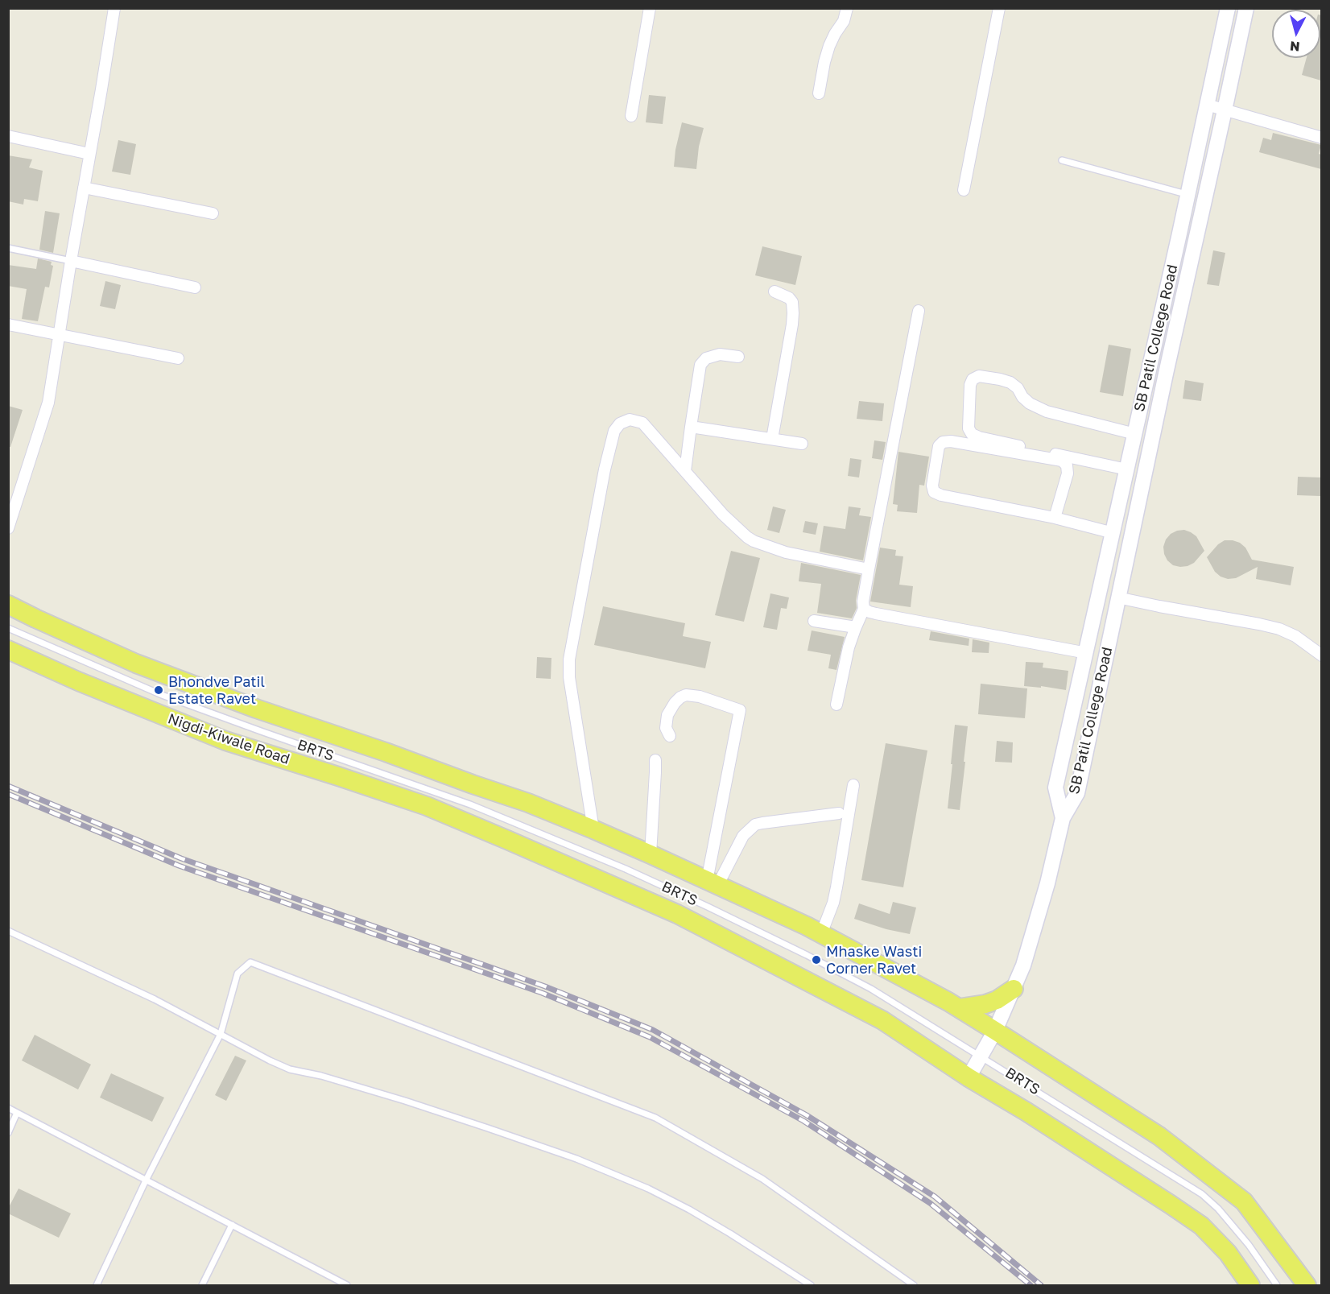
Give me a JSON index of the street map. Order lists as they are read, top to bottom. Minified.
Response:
{"streets":{"main road":["Nigdi-Kiwale Road"],"street":["SB Patil College Road"],"lane":["BRTS"]},"places":["Bhondve Patil Estate Ravet","Mhaske Wasti Corner Ravet"],"north":"bottom"}
